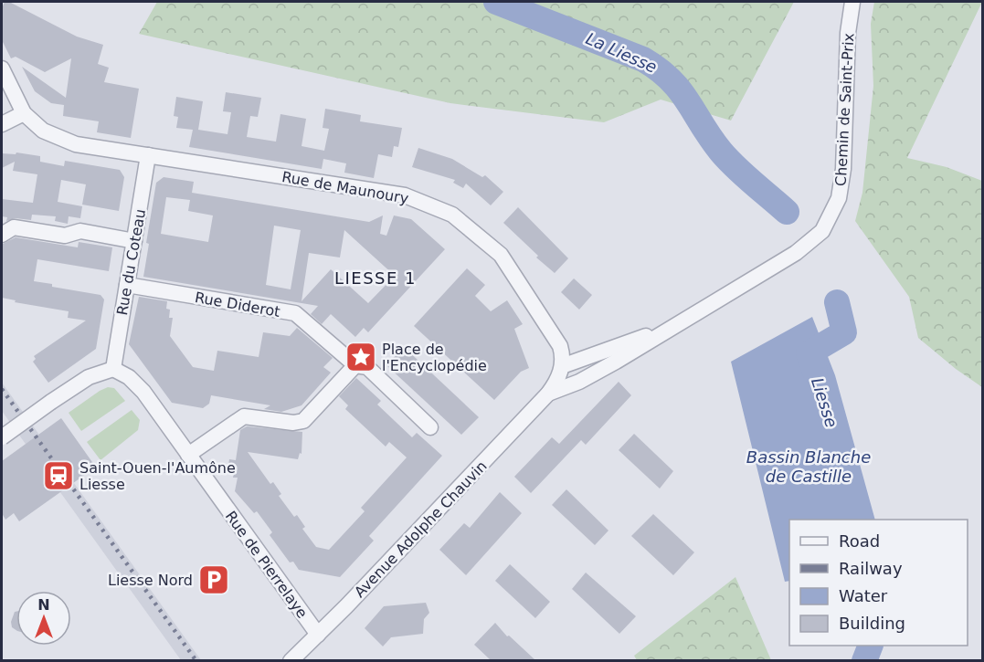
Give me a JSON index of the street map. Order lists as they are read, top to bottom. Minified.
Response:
{"streets":{"street":["Chemin de Saint-Prix","Rue de Maunoury","Rue du Coteau","Rue Diderot","Avenue Adolphe Chauvin","Rue de Pierrelaye"]},"crossings":[["Chemin de Saint-Prix","Rue de Maunoury"],["Chemin de Saint-Prix","Avenue Adolphe Chauvin"],["Rue de Maunoury","Rue du Coteau"],["Rue du Coteau","Rue Diderot"],["Rue du Coteau","Rue de Pierrelaye"],["Avenue Adolphe Chauvin","Rue de Pierrelaye"]],"districts":["LIESSE 1"],"water":["La Liesse","Liesse","Bassin Blanche de Castille"],"places":{"place":["Place de l'Encyclopédie"],"station":["Saint-Ouen-l'Aumône Liesse"],"parking":["Liesse Nord"]},"legend":["Road","Railway","Water","Building"],"north":"top"}
